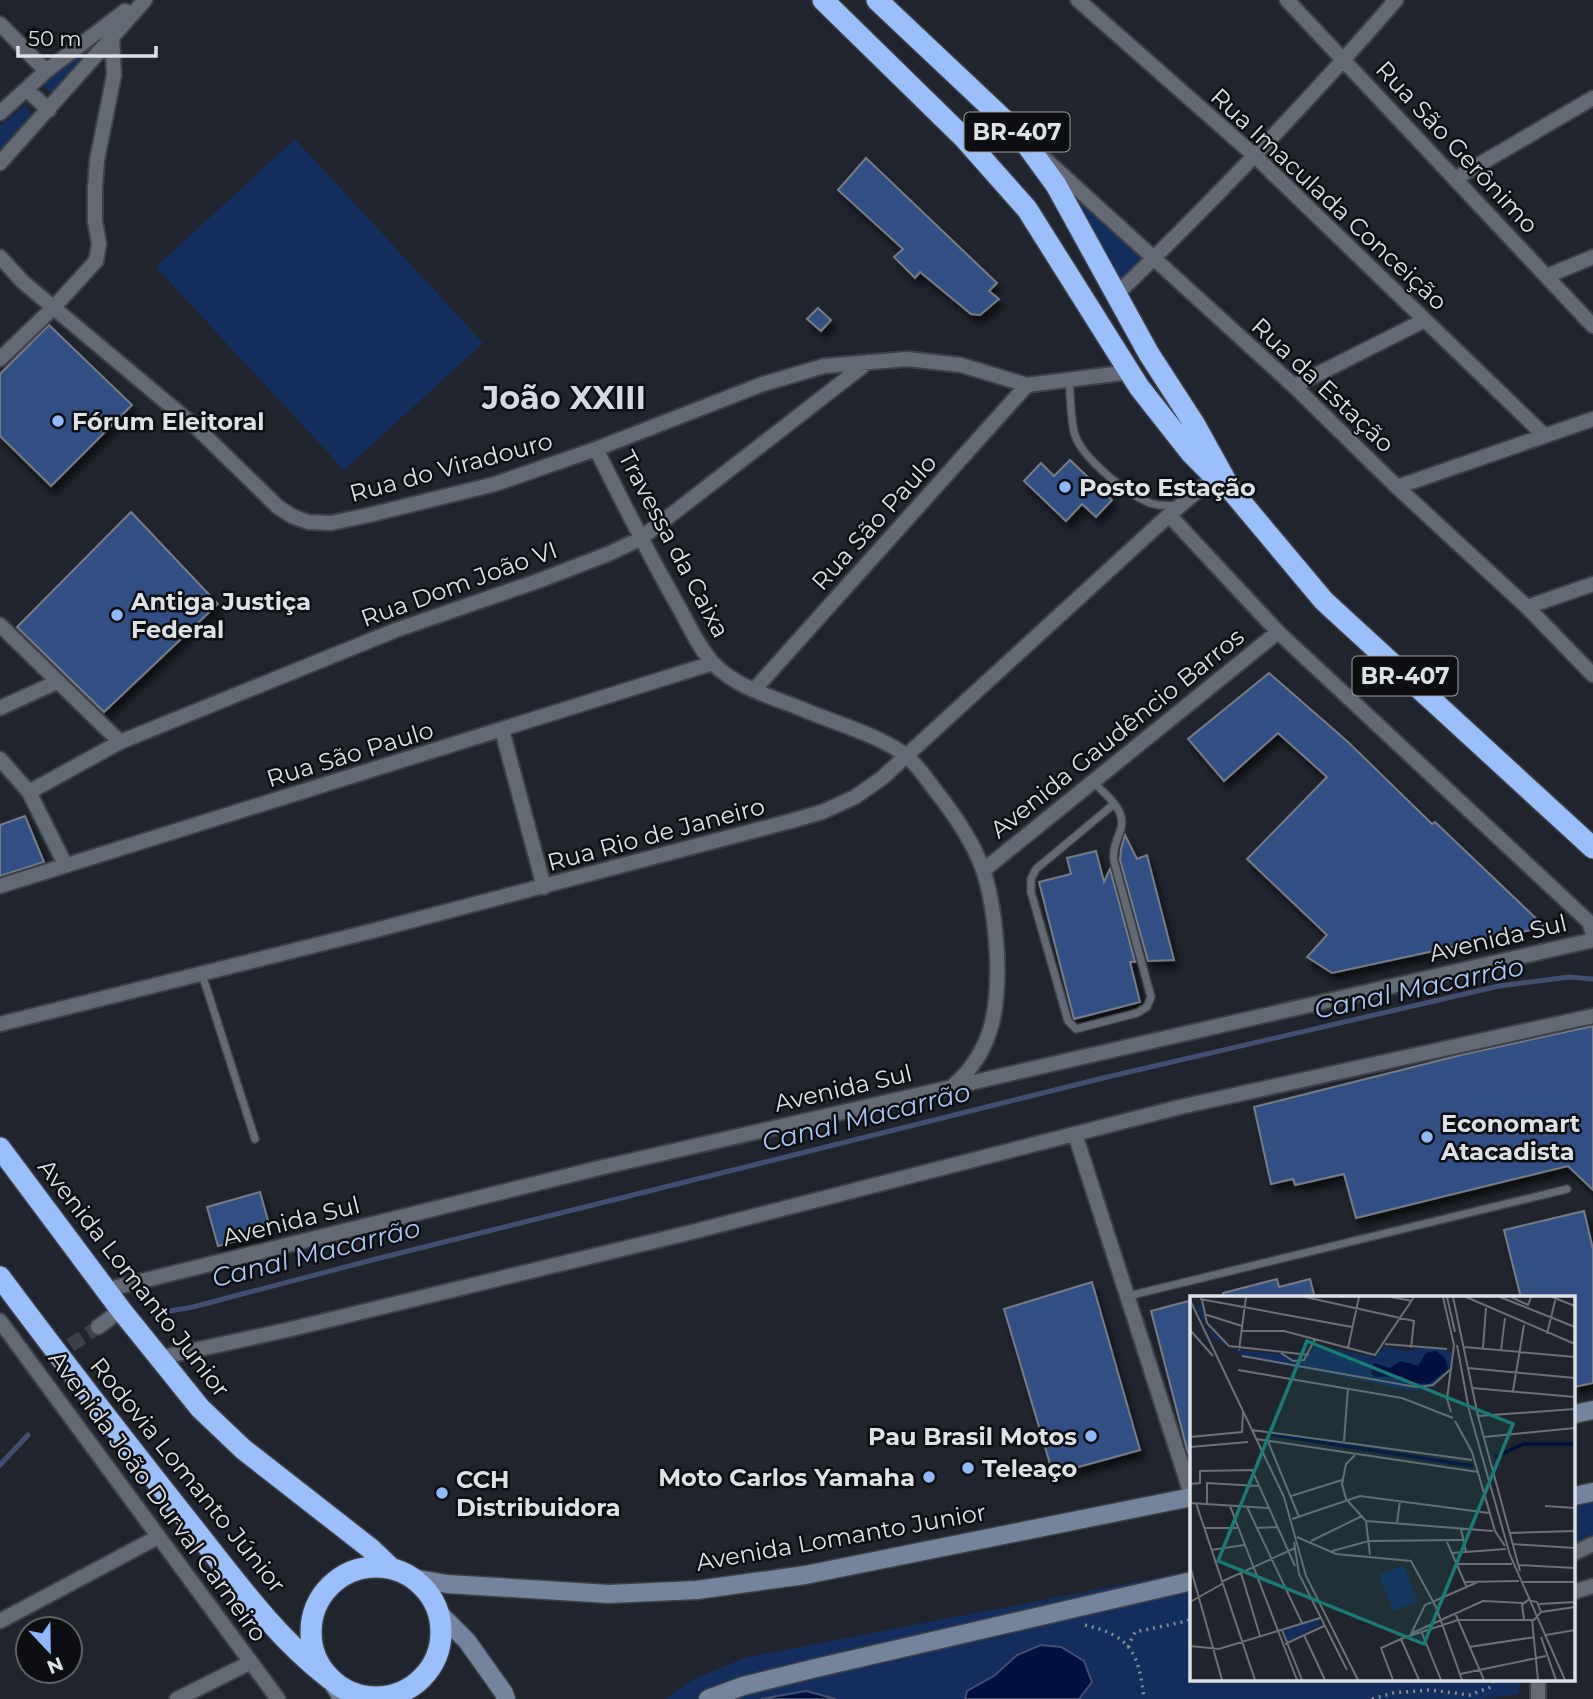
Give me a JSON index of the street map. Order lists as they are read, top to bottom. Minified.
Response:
{"streets":{"highway":["BR-407","Avenida Lomanto Junior","Rodovia Lomanto Júnior"],"street":["Rua São Gerônimo","Rua Imaculada Conceição","Rua da Estação","Rua do Viradouro","Rua São Paulo","Travessa da Caixa","Rua Dom João VI","Avenida Gaudêncio Barros","Rua Rio de Janeiro","Avenida Sul","Avenida João Durval Carneiro"]},"crossings":[["BR-407","Rua da Estação"],["BR-407","Rua do Viradouro"],["BR-407","Rua Rio de Janeiro"],["Rua do Viradouro","Rua São Paulo"],["Rua do Viradouro","Travessa da Caixa"],["Rua do Viradouro","Rua Dom João VI"],["Rua São Paulo","Travessa da Caixa"],["Travessa da Caixa","Rua Dom João VI"],["Travessa da Caixa","Avenida Gaudêncio Barros"],["Travessa da Caixa","Rua Rio de Janeiro"],["Travessa da Caixa","Avenida Sul"],["Avenida Sul","Avenida Lomanto Junior"],["Avenida Lomanto Junior","Rodovia Lomanto Júnior"]],"districts":["João XXIII"],"water":["Canal Macarrão"],"places":["Fórum Eleitoral","Posto Estação","Antiga Justiça Federal","Economart Atacadista","Pau Brasil Motos","Teleaço","Moto Carlos Yamaha","CCH Distribuidora"],"scale_bar":"50 m","north":"bottom"}
